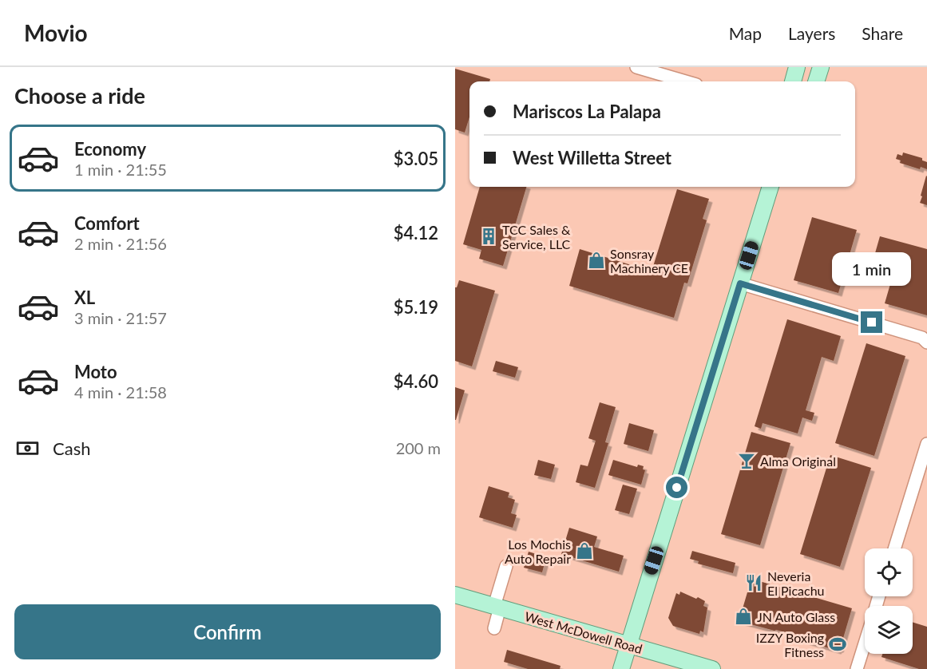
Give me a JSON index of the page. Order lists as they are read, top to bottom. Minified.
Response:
{"streets":{"main road":["West McDowell Road"]},"places":{"building":["TCC Sales & Service, LLC"],"shop":["Sonsray Machinery CE","Los Mochis Auto Repair","JN Auto Glass"],"bar":["Alma Original"],"restaurant":["Neveria El Picachu"],"sports":["IZZY Boxing Fitness"]},"page":{"header":"Movio","nav":["Map","Layers","Share"],"heading":"Choose a ride","banner":["Mariscos La Palapa","West Willetta Street"],"list":[{"name":"Economy","note":"1 min · 21:55","value":"$3.05"},{"name":"Comfort","note":"2 min · 21:56","value":"$4.12"},{"name":"XL","note":"3 min · 21:57","value":"$5.19"},{"name":"Moto","note":"4 min · 21:58","value":"$4.60"}],"bubble":"1 min","pay":["Cash","200 m"],"buttons":"Confirm"}}
